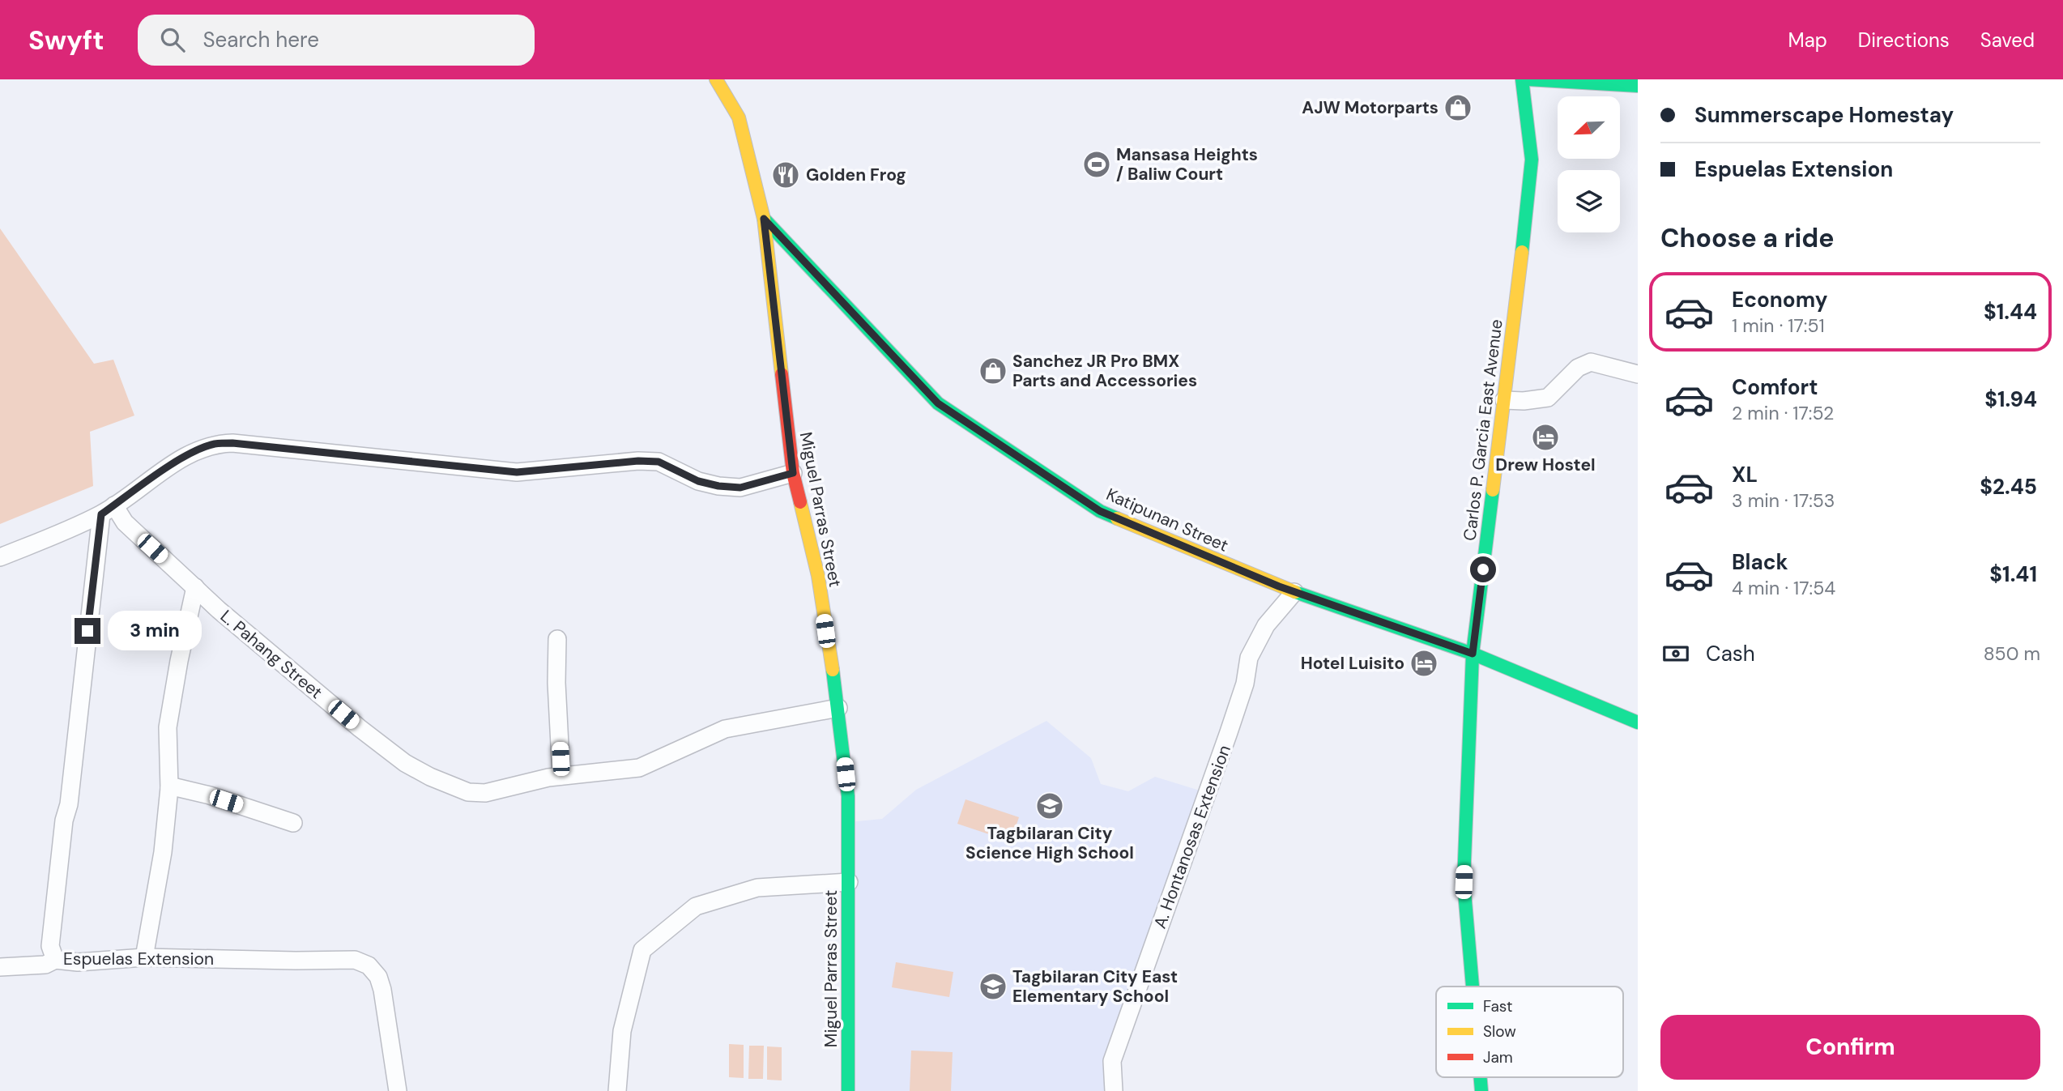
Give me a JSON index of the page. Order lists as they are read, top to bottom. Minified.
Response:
{"streets":{"street":["Carlos P. Garcia East Avenue","Miguel Parras Street","Katipunan Street","L. Pahang Street","A. Hontanosas Extension","Espuelas Extension"]},"crossings":[["Carlos P. Garcia East Avenue","Katipunan Street"],["Miguel Parras Street","Katipunan Street"],["Miguel Parras Street","L. Pahang Street"],["Katipunan Street","A. Hontanosas Extension"],["L. Pahang Street","Espuelas Extension"]],"places":{"shop":["AJW Motorparts","Sanchez JR Pro BMX Parts and Accessories"],"sports":["Mansasa Heights / Baliw Court"],"restaurant":["Golden Frog"],"hotel":["Drew Hostel","Hotel Luisito"],"school or university":["Tagbilaran City Science High School","Tagbilaran City East Elementary School"]},"legend":["Fast","Slow","Jam"],"north":"bottom left","page":{"header":"Swyft","search":"Search here","nav":["Map","Directions","Saved"],"banner":["Summerscape Homestay","Espuelas Extension"],"heading":"Choose a ride","list":[{"name":"Economy","note":"1 min · 17:51","value":"$1.44"},{"name":"Comfort","note":"2 min · 17:52","value":"$1.94"},{"name":"XL","note":"3 min · 17:53","value":"$2.45"},{"name":"Black","note":"4 min · 17:54","value":"$1.41"}],"bubble":"3 min","pay":["Cash","850 m"],"buttons":"Confirm"}}
